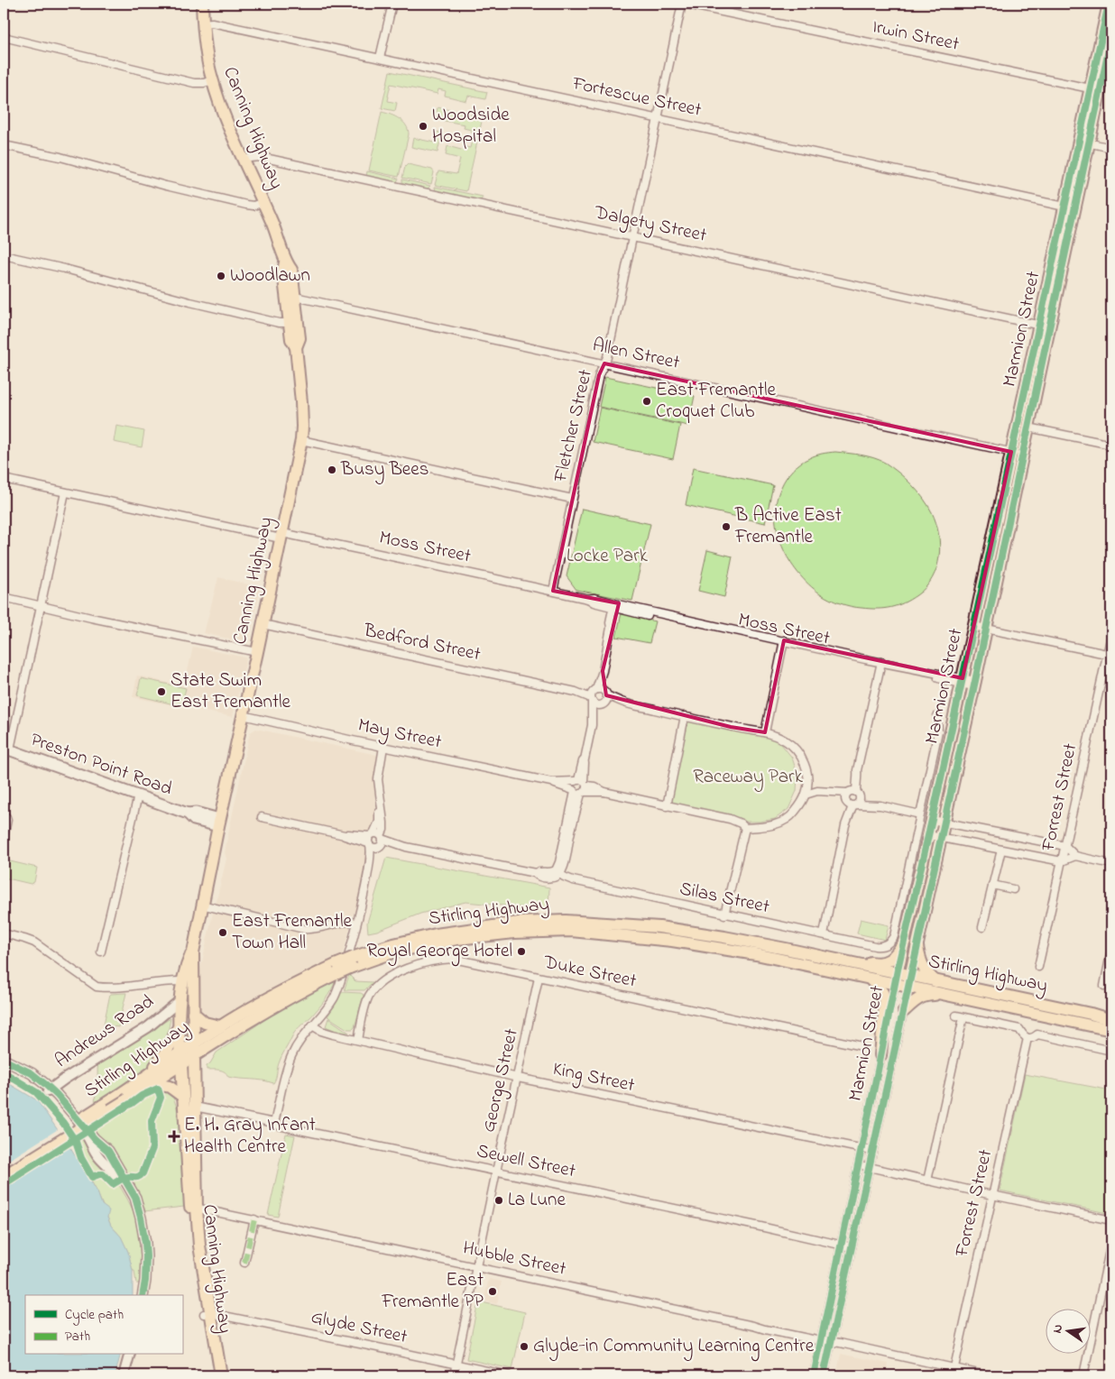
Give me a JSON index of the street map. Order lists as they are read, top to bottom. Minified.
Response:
{"streets":{"main road":["Canning Highway","Marmion Street","Preston Point Road","Stirling Highway"],"street":["Irwin Street","Fortescue Street","Dalgety Street","Allen Street","Fletcher Street","Moss Street","Bedford Street","May Street","Forrest Street","Silas Street","Duke Street","Andrews Road","King Street","George Street","Sewell Street","Hubble Street","Glyde Street"]},"crossings":[["Irwin Street","Marmion Street"],["Irwin Street","Fletcher Street"],["Fortescue Street","Canning Highway"],["Fortescue Street","Marmion Street"],["Fortescue Street","Fletcher Street"],["Canning Highway","Dalgety Street"],["Canning Highway","Allen Street"],["Canning Highway","Moss Street"],["Canning Highway","Bedford Street"],["Canning Highway","May Street"],["Canning Highway","Preston Point Road"],["Canning Highway","Stirling Highway"],["Canning Highway","Andrews Road"],["Canning Highway","Sewell Street"],["Canning Highway","Hubble Street"],["Canning Highway","Glyde Street"],["Dalgety Street","Marmion Street"],["Dalgety Street","Fletcher Street"],["Marmion Street","Allen Street"],["Marmion Street","Moss Street"],["Marmion Street","Stirling Highway"],["Marmion Street","King Street"],["Marmion Street","Sewell Street"],["Marmion Street","Hubble Street"],["Allen Street","Fletcher Street"],["Fletcher Street","Moss Street"],["Forrest Street","Hubble Street"],["Duke Street","King Street"],["Duke Street","George Street"],["King Street","George Street"],["George Street","Sewell Street"],["George Street","Hubble Street"],["George Street","Glyde Street"]],"parks":["Locke Park","Raceway Park"],"places":{"other":["Woodside Hospital","Woodlawn","East Fremantle Croquet Club","Busy Bees","B Active East Fremantle","State Swim East Fremantle","East Fremantle Town Hall","Royal George Hotel","La Lune","East Fremantle PP","Glyde-in Community Learning Centre"],"health":["E. H. Gray Infant Health Centre"]},"legend":["Cycle path","Path"],"north":"left"}
